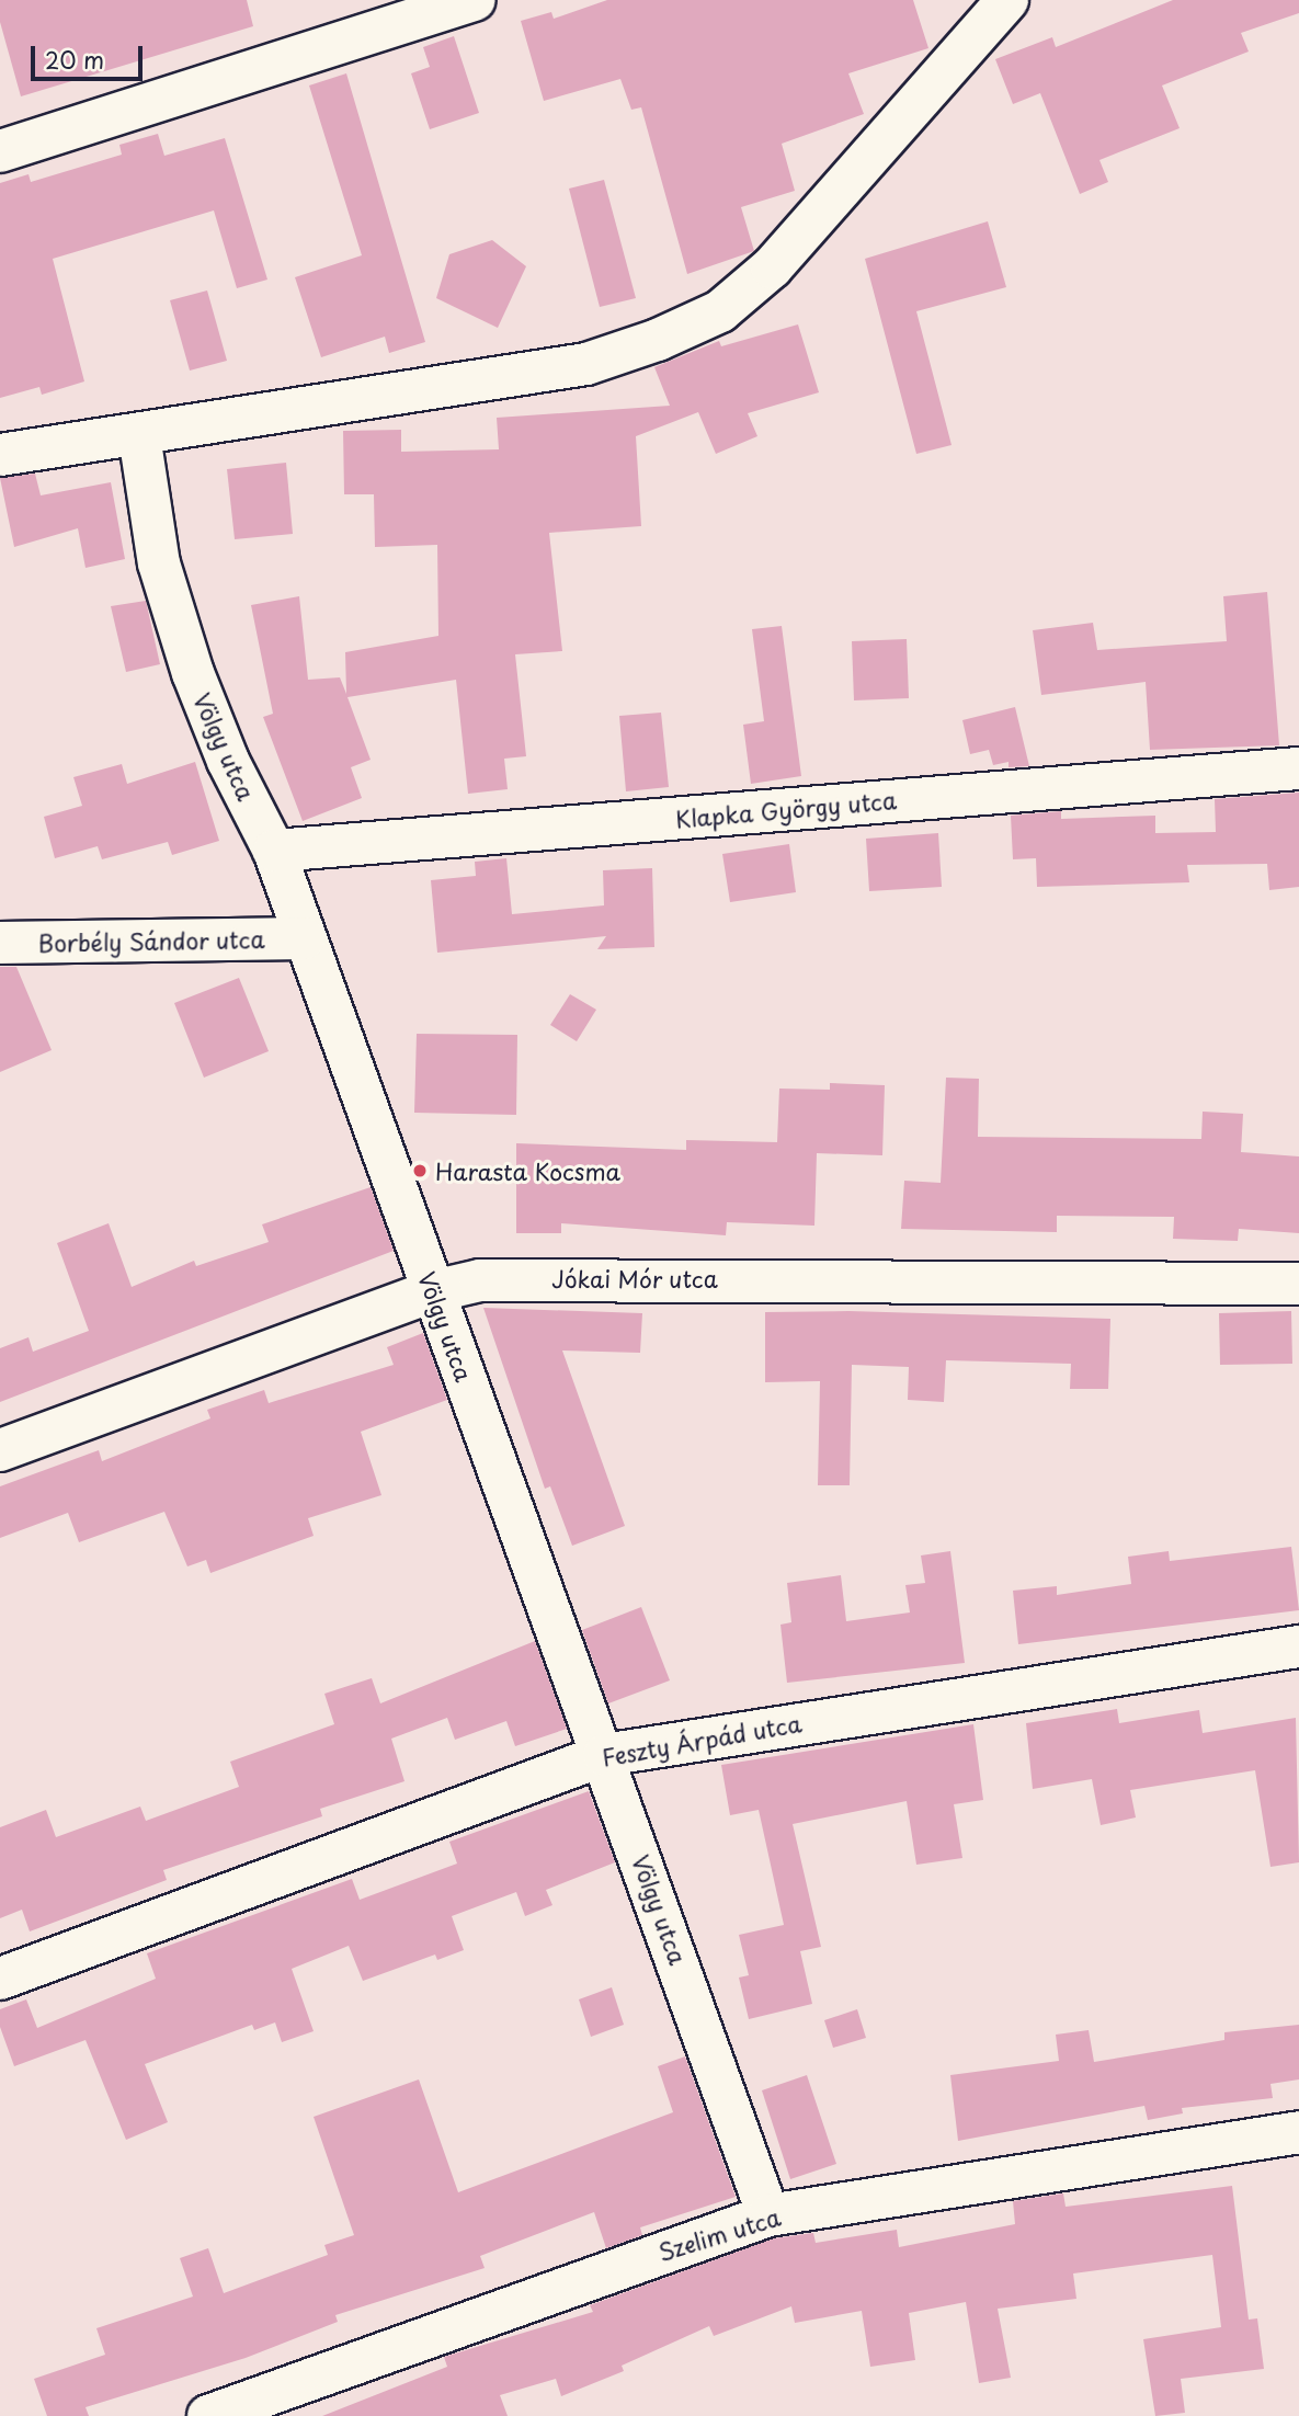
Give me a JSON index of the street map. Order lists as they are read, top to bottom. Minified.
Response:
{"streets":{"street":["Völgy utca","Klapka György utca","Borbély Sándor utca","Jókai Mór utca","Feszty Árpád utca","Szelim utca"]},"crossings":[["Völgy utca","Klapka György utca"],["Völgy utca","Borbély Sándor utca"],["Völgy utca","Jókai Mór utca"],["Völgy utca","Feszty Árpád utca"],["Völgy utca","Szelim utca"]],"places":["Harasta Kocsma"],"scale_bar":"20 m"}
